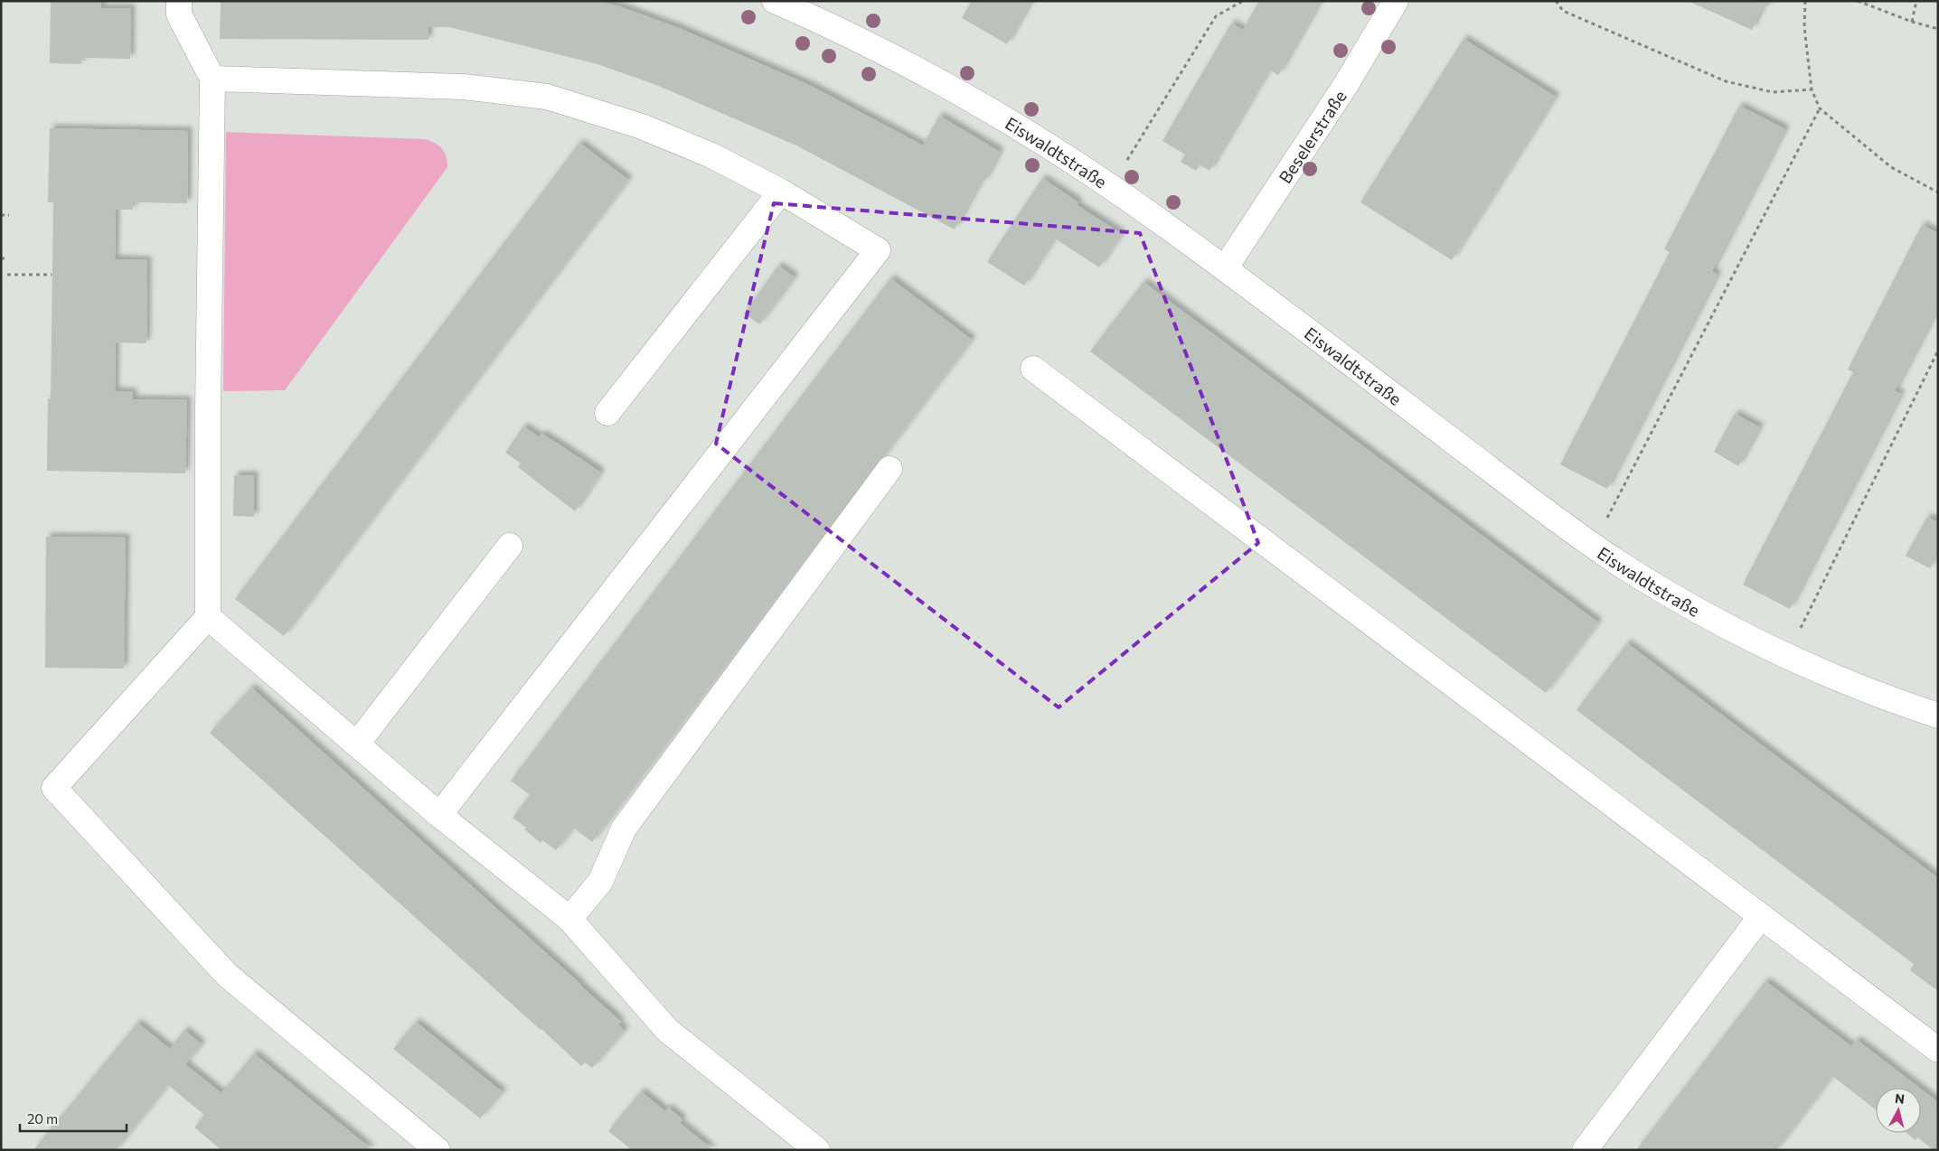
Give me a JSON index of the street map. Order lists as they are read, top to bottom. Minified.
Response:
{"streets":{"street":["Beselerstraße","Eiswaldtstraße"]},"crossings":[["Beselerstraße","Eiswaldtstraße"]],"scale_bar":"20 m","north":"top"}
